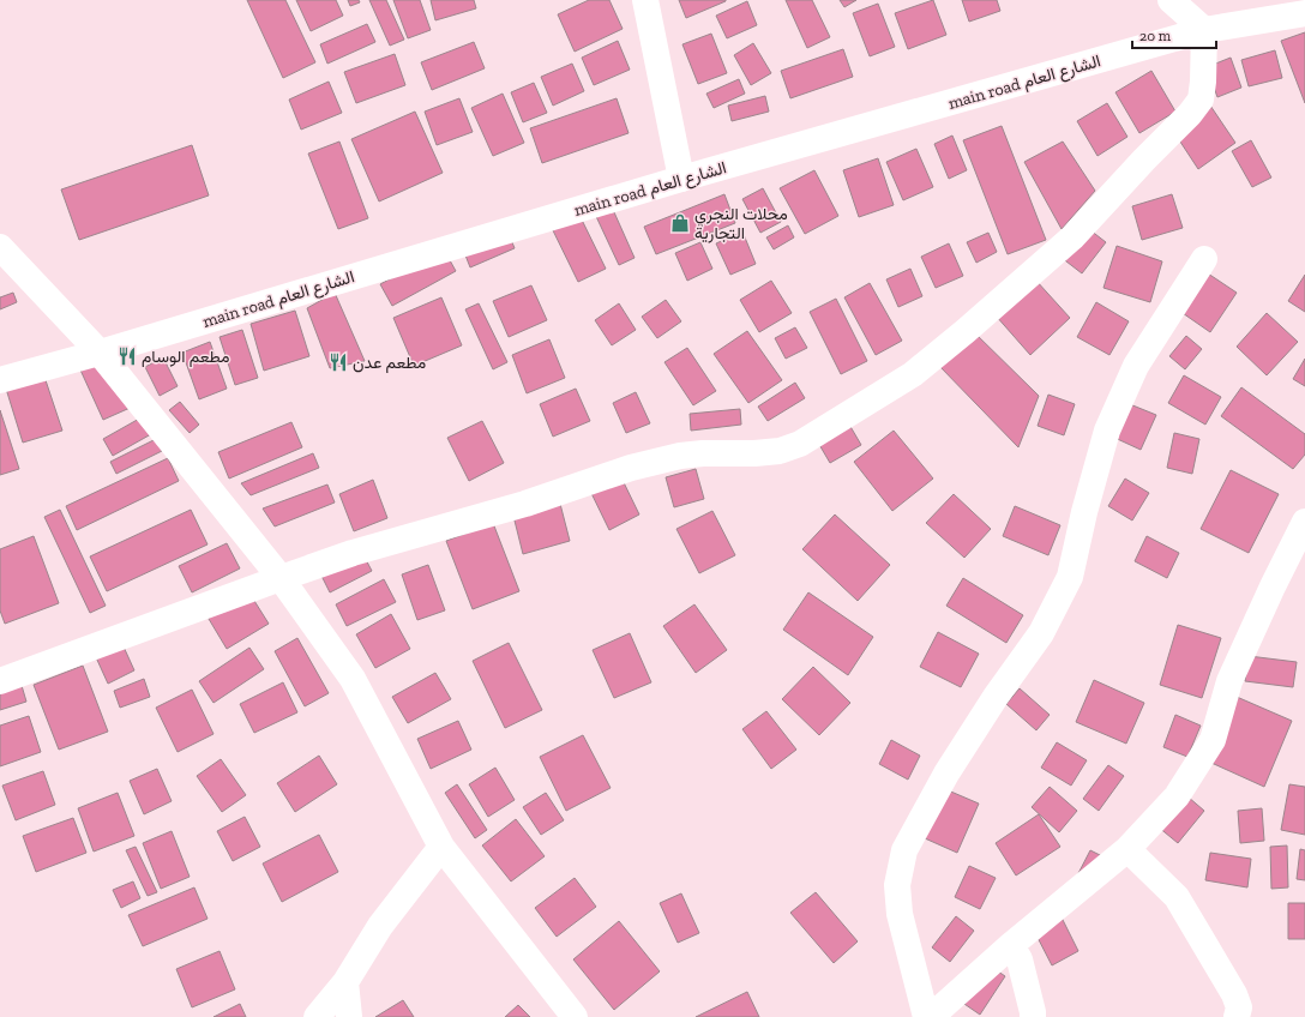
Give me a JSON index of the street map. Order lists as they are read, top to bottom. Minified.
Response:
{"streets":{"street":["main road الشارع العام"]},"places":{"shop":["محلات النجري التجارية"],"restaurant":["مطعم الوسام","مطعم عدن"]},"scale_bar":"20 m"}
